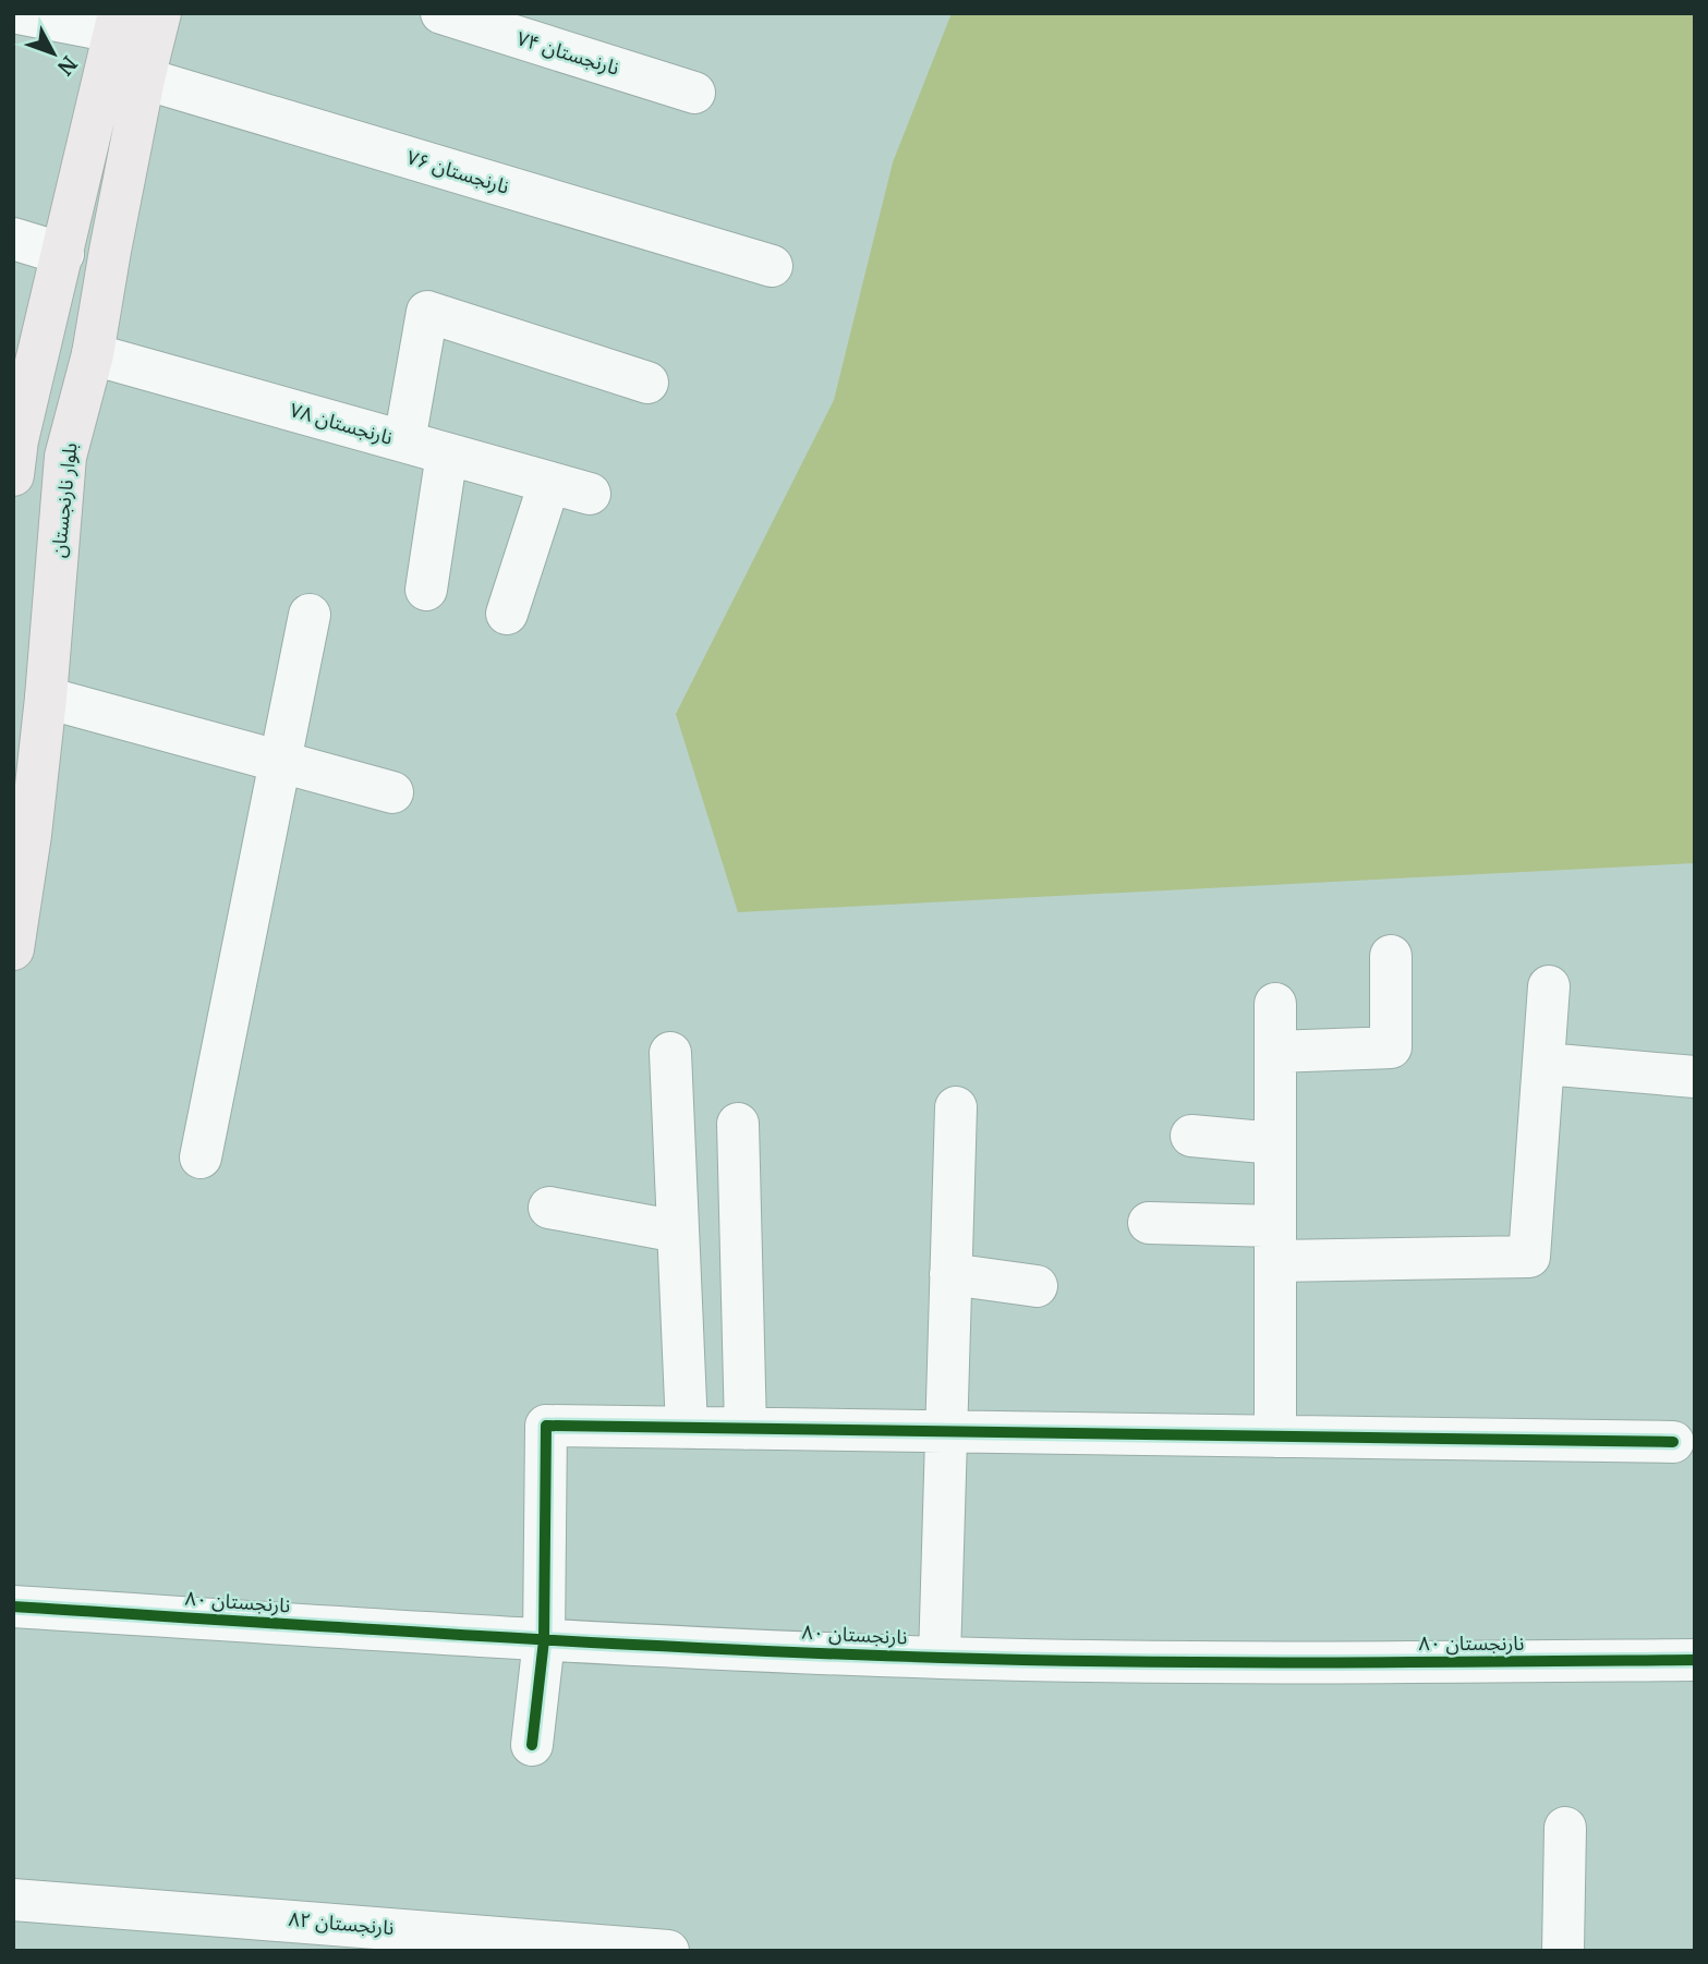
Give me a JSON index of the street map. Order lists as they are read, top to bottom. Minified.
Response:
{"streets":{"main road":["بلوار نارنجستان"],"street":["نارنجستان ۷۴","نارنجستان ۷۶","نارنجستان ۷۸","نارنجستان ۸۰","نارنجستان ۸۲"]},"crossings":[["نارنجستان ۷۶","بلوار نارنجستان"],["نارنجستان ۷۸","بلوار نارنجستان"]],"north":"bottom right"}
